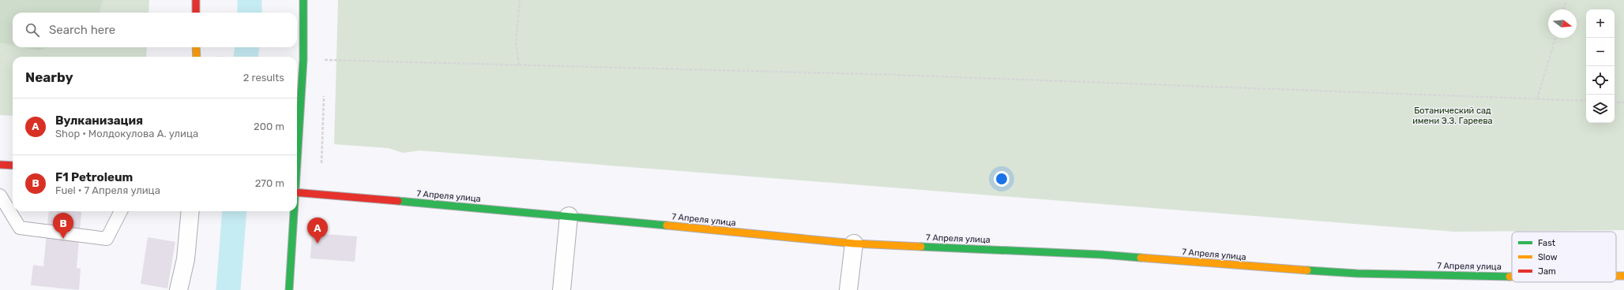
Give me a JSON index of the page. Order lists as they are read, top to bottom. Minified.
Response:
{"streets":{"main road":["7 Апреля улица"]},"parks":["Ботанический сад имени Э.З. Гареева"],"legend":["Fast","Slow","Jam"],"north":"right","page":{"map_buttons":["+","−"],"search":"Search here","heading":["Nearby","2 results"],"list":[{"mark":"A","name":"Вулканизация","note":"Shop · Молдокулова А. улица","value":"200 m"},{"mark":"B","name":"F1 Petroleum","note":"Fuel · 7 Апреля улица","value":"270 m"}],"pins":["B","A"]}}
